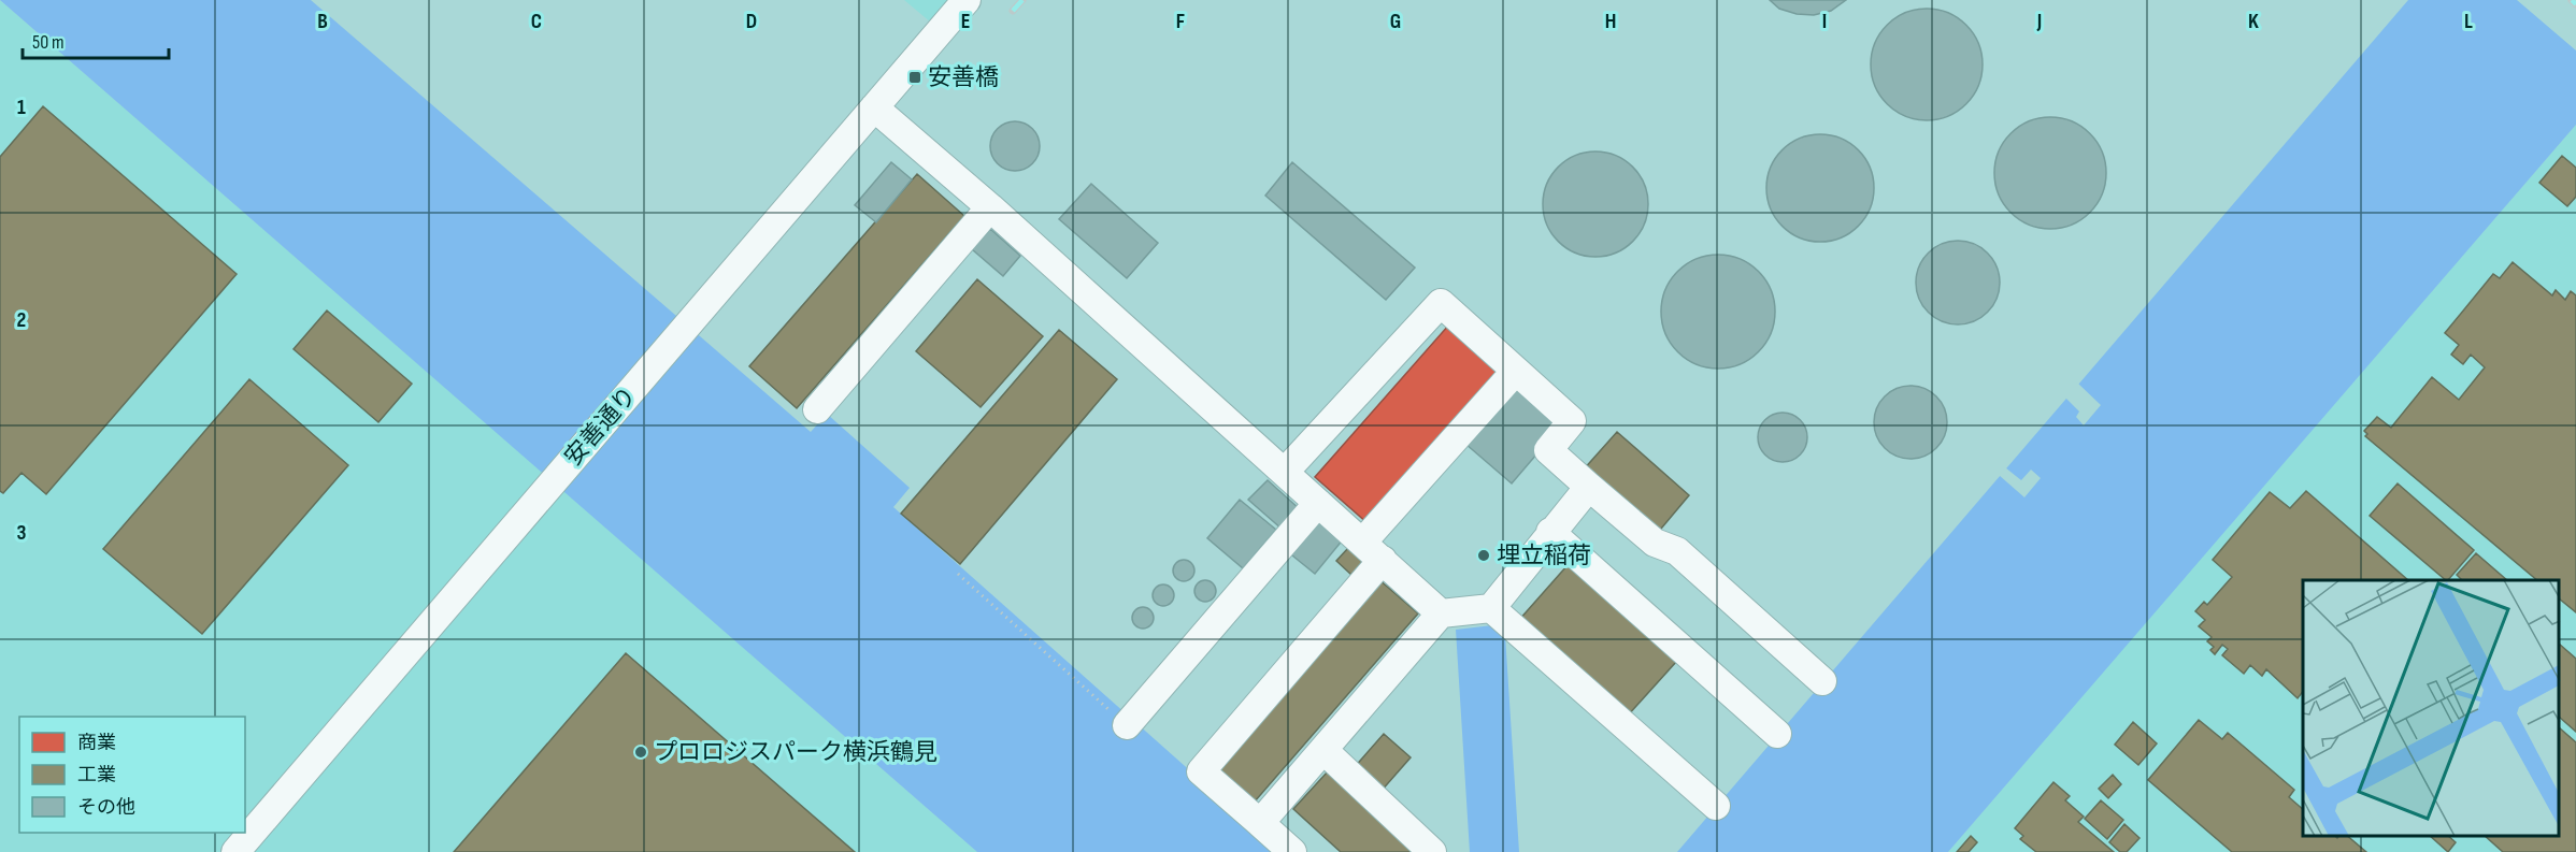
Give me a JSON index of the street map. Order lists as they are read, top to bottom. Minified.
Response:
{"streets":{"street":["安善通り"]},"places":{"transit":["安善橋"],"other":["埋立稲荷","プロロジスパーク横浜鶴見"]},"legend":["商業","工業","その他"],"scale_bar":"50 m","grid":{"columns":["B","C","D","E","F","G","H","I","J","K","L"],"rows":["1","2","3"]}}
